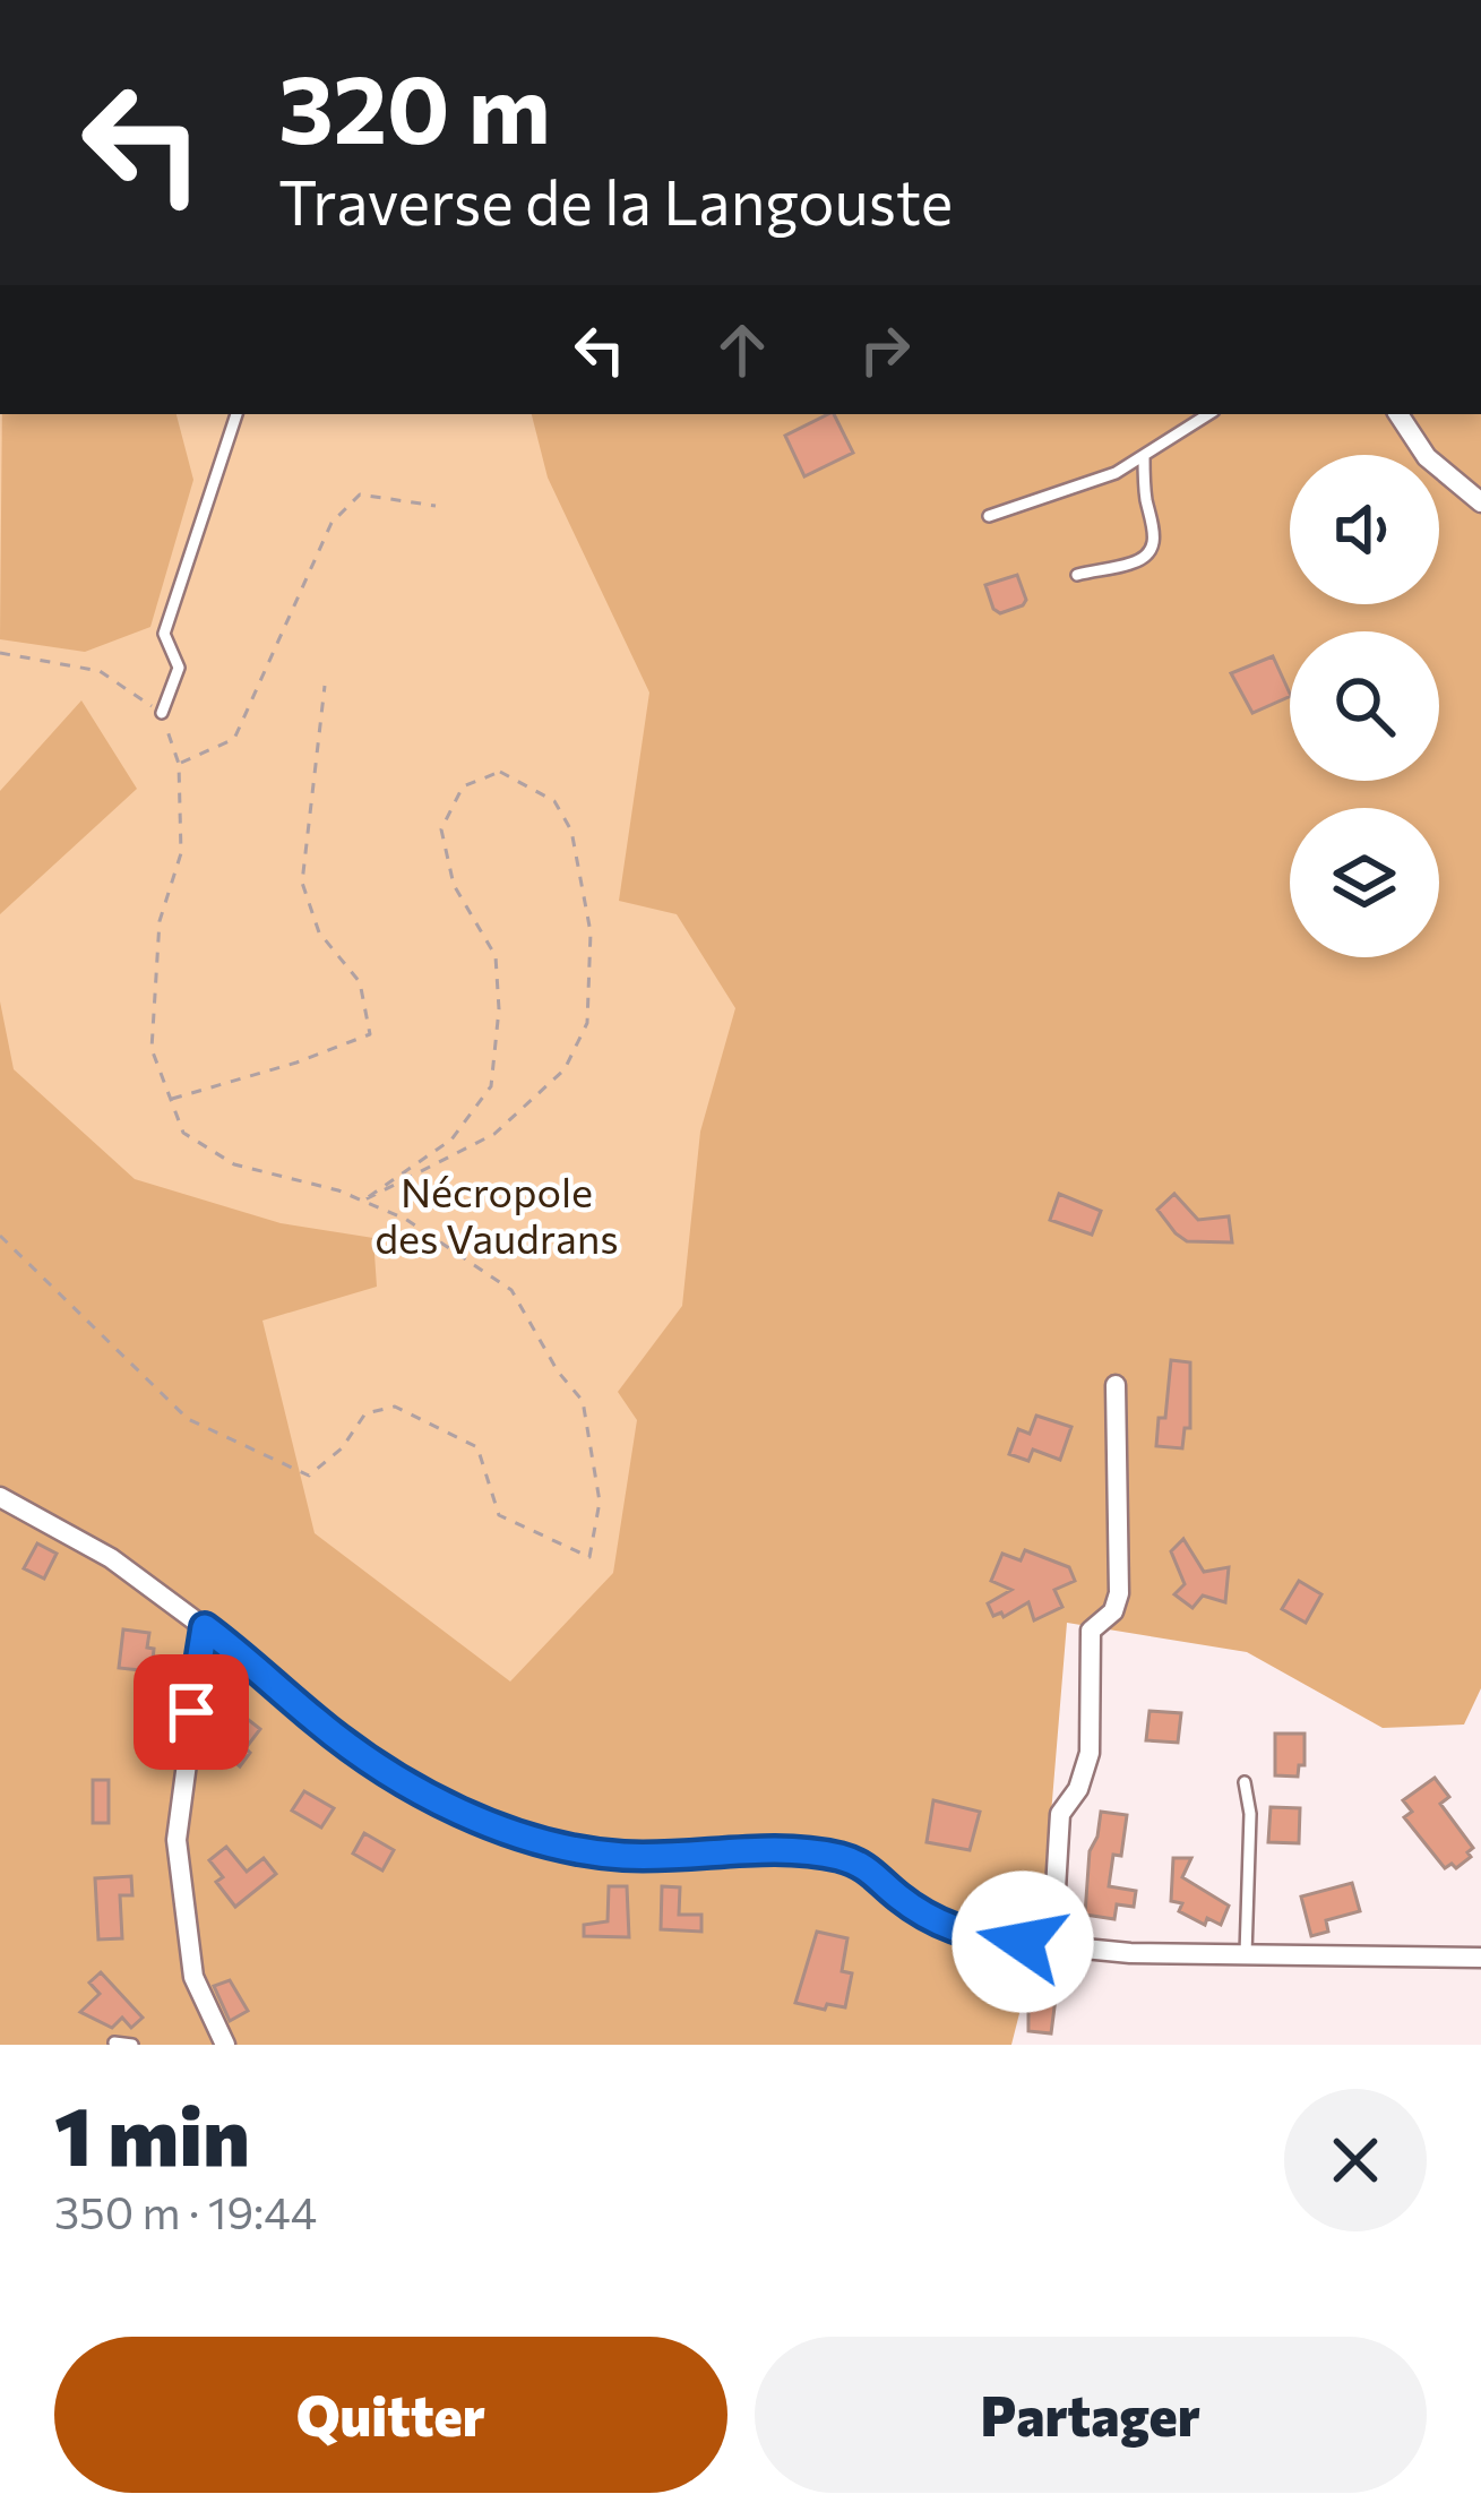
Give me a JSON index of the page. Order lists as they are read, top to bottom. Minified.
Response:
{"parks":["Nécropole des Vaudrans"],"page":{"turn":["320 m","Traverse de la Langouste"],"heading":["1 min","350 m · 19:44"],"buttons":["Quitter","Partager"]}}
